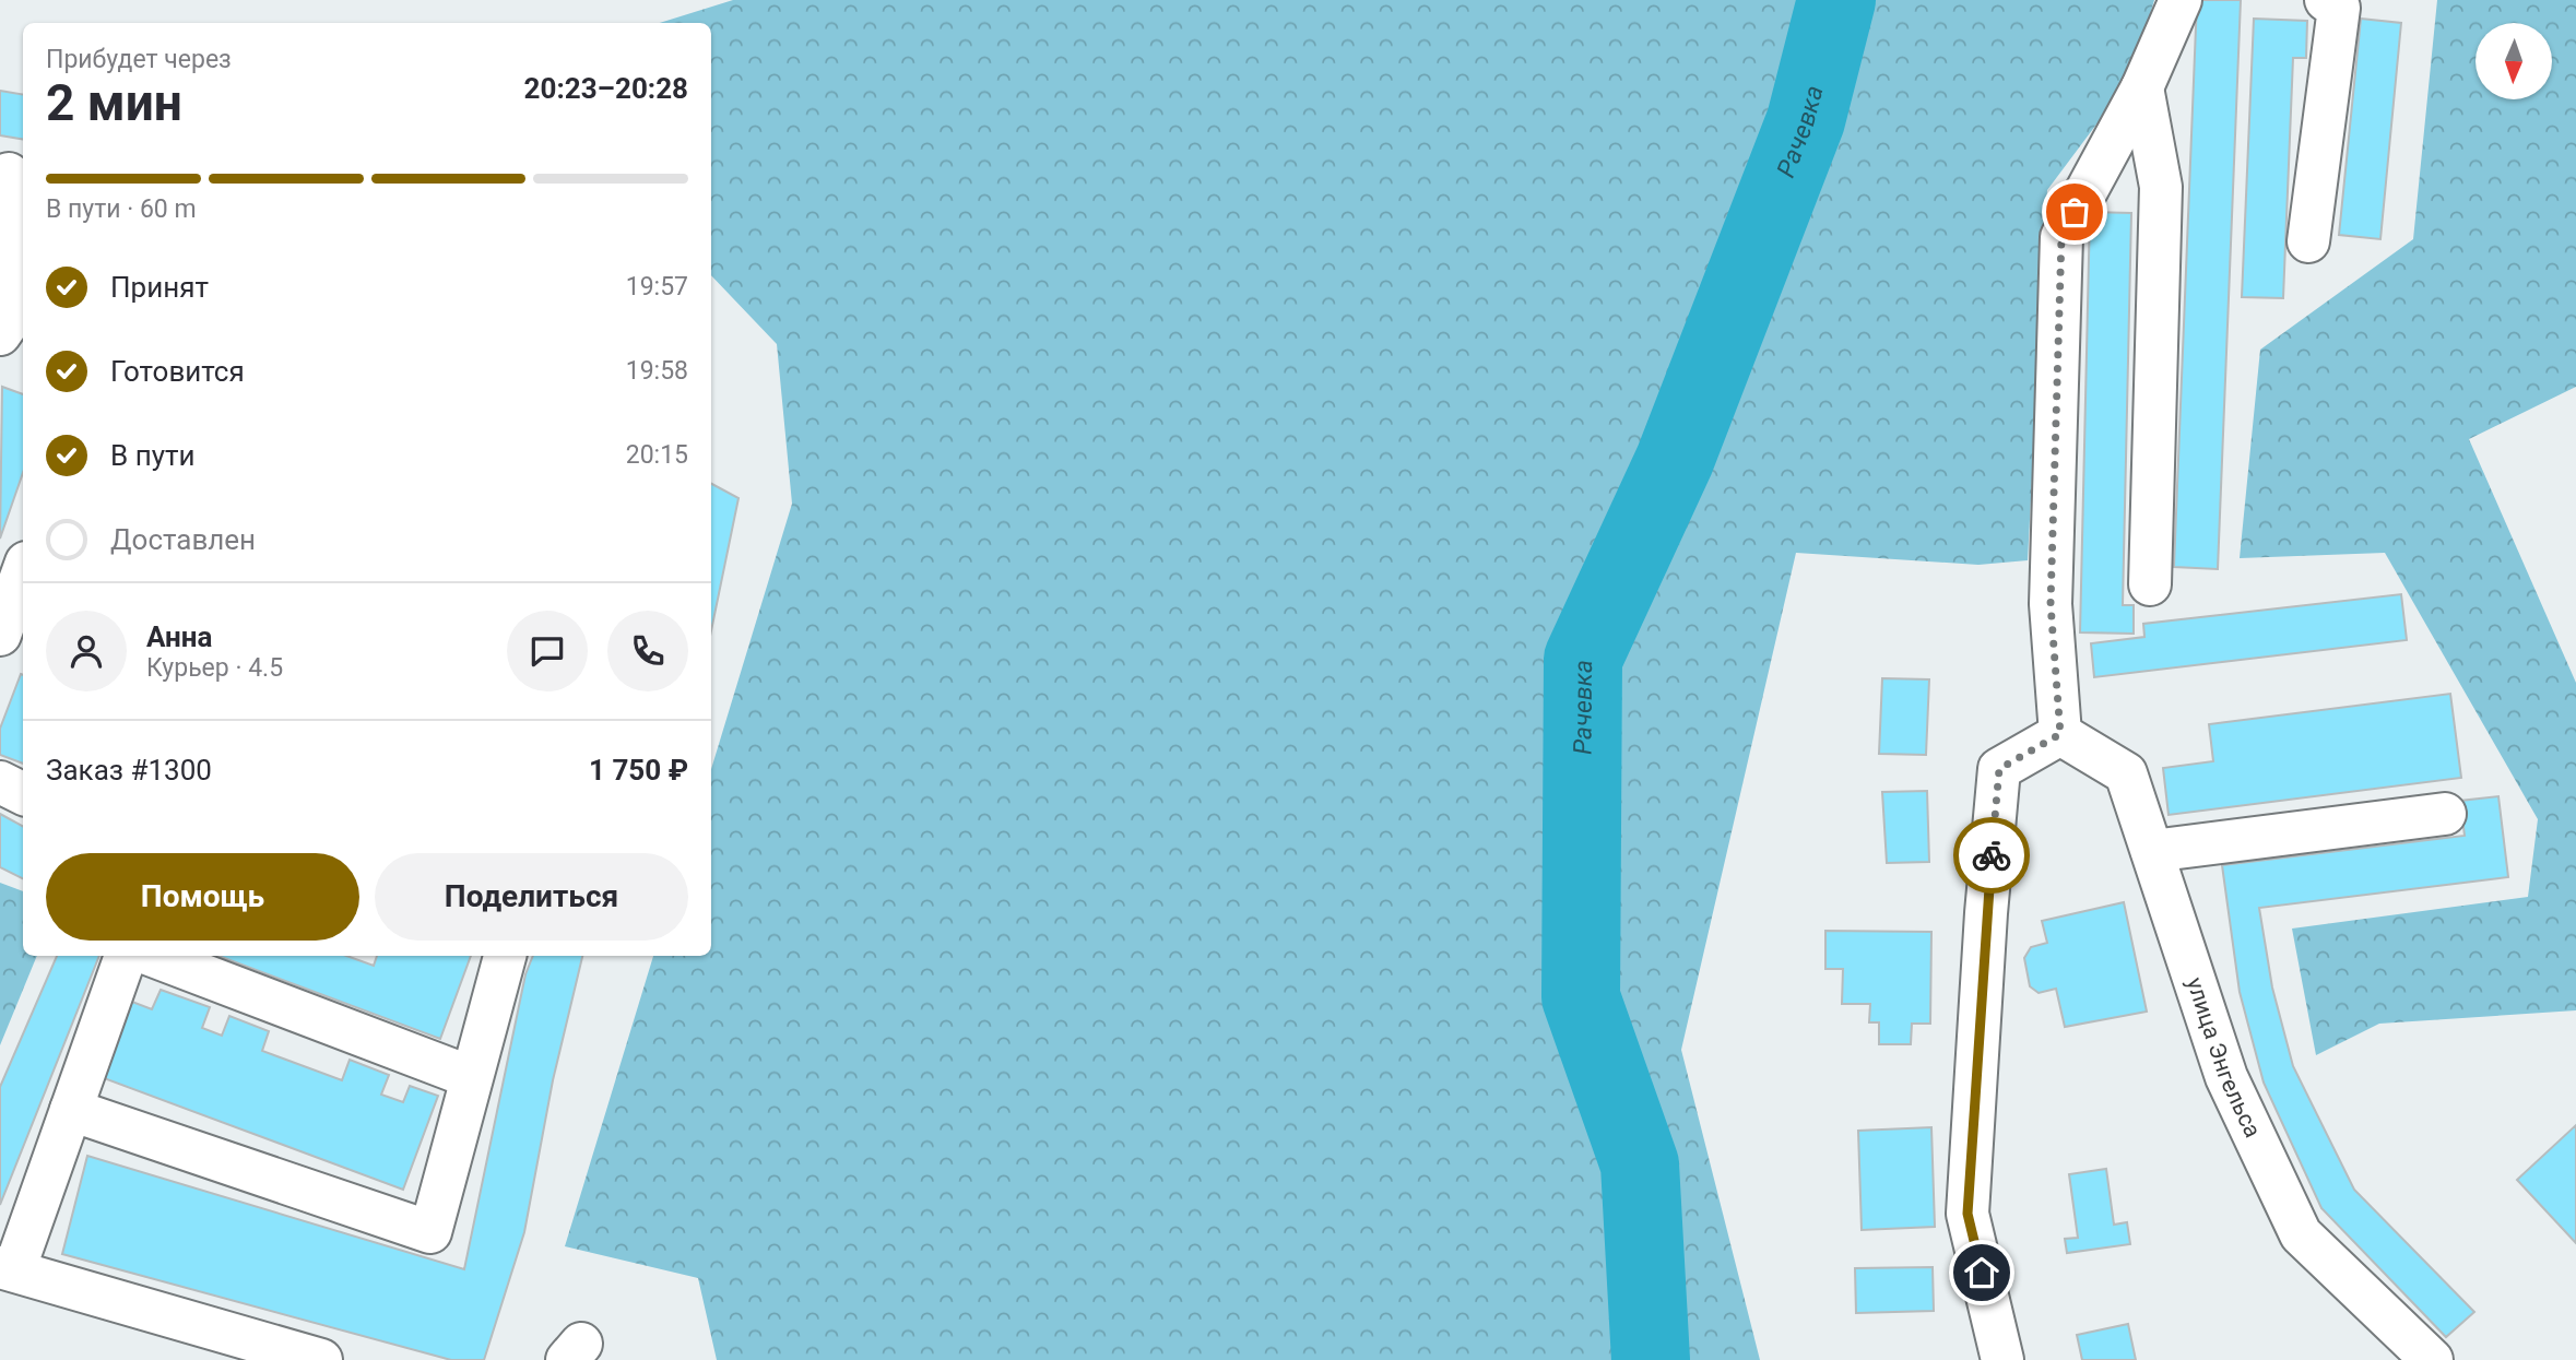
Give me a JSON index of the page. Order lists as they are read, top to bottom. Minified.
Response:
{"streets":{"street":["улица Энгельса"]},"water":["Рачевка"],"north":"bottom","page":{"heading":["2 мин","Прибудет через","20:23–20:28"],"panel":["Анна","Курьер · 4.5","Заказ #1300","1 750 ₽"],"bar":"В пути · 60 m","list":[["Принят","19:57"],["Готовится","19:58"],["В пути","20:15"],"Доставлен"],"buttons":["Помощь","Поделиться"]}}
